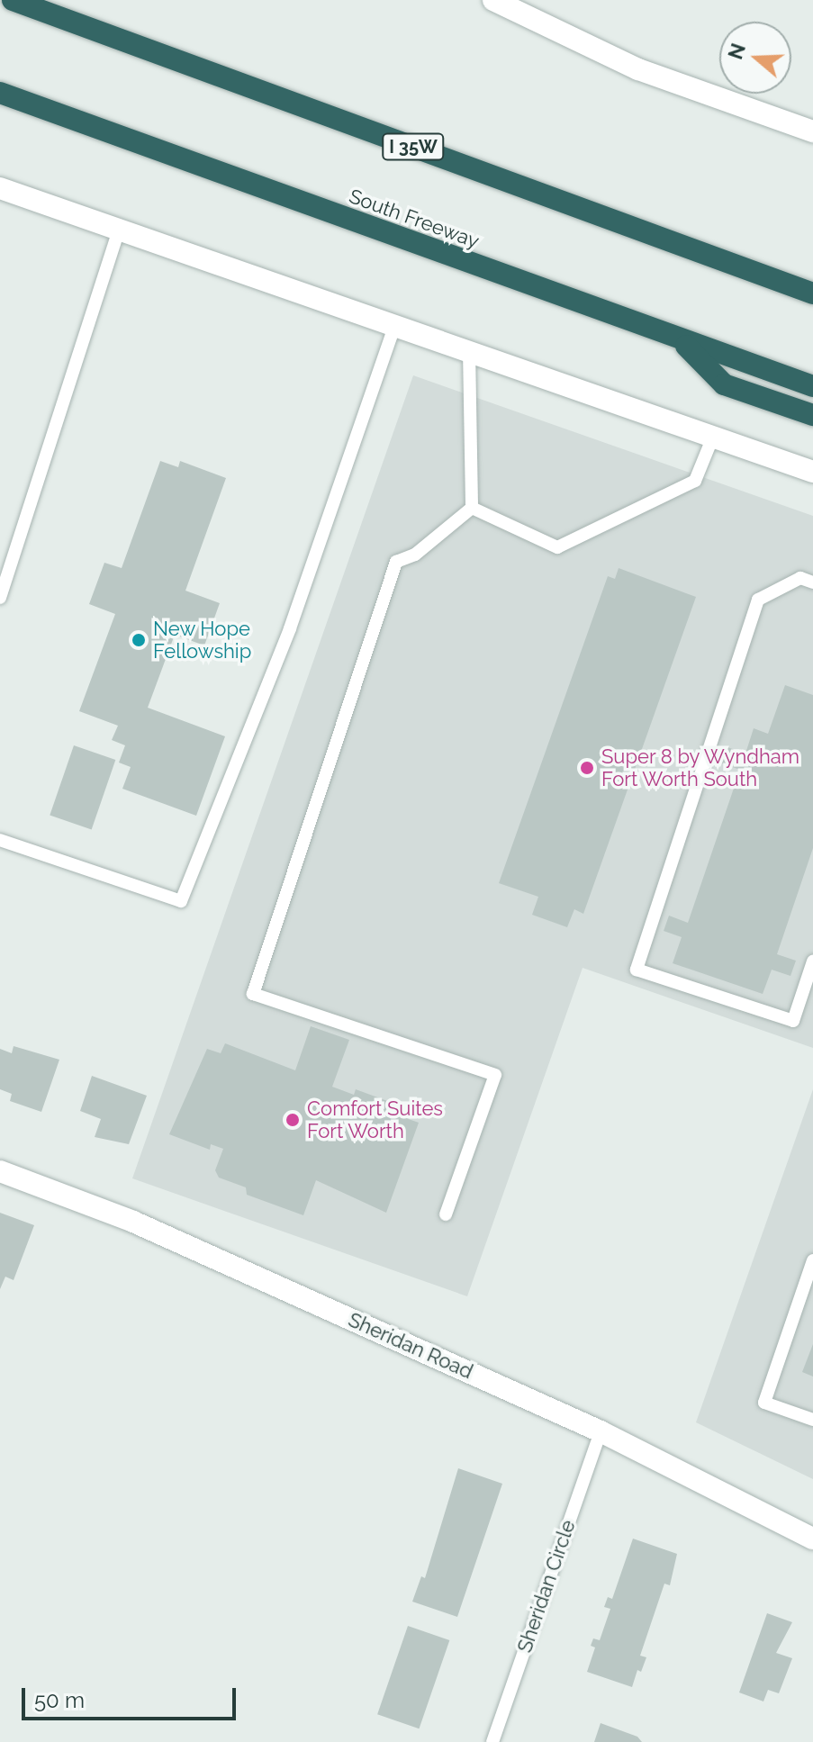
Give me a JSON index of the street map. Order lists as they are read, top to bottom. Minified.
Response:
{"streets":{"highway":["I 35W","South Freeway"],"main road":["Sheridan Road"],"lane":["Sheridan Circle"]},"crossings":[["Sheridan Road","Sheridan Circle"]],"places":["New Hope Fellowship","Super 8 by Wyndham Fort Worth South","Comfort Suites Fort Worth"],"scale_bar":"50 m","north":"left"}
